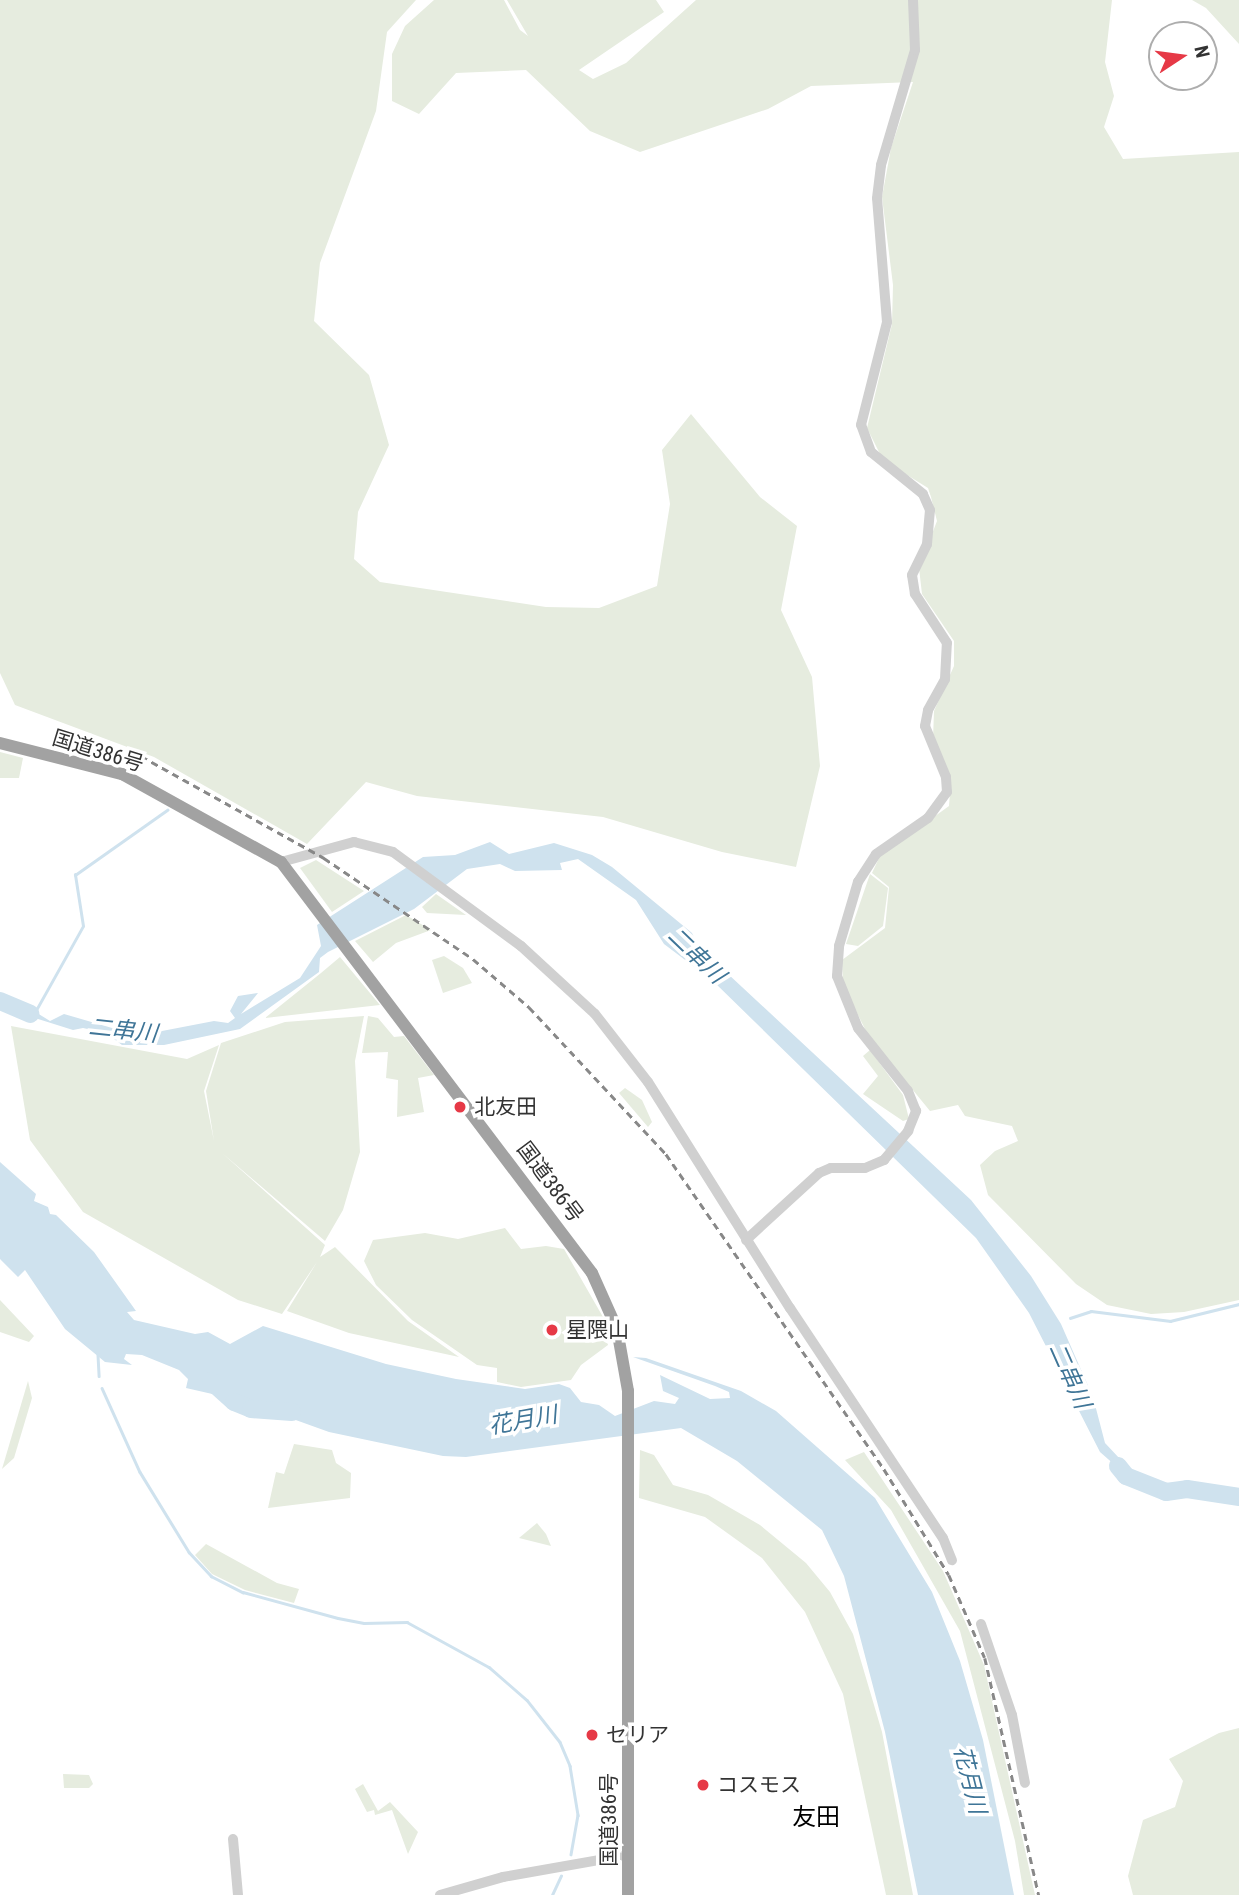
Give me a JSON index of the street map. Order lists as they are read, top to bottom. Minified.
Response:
{"streets":{"highway":["国道386号"]},"districts":["友田"],"water":["二串川","花月川"],"places":["北友田","星隈山","セリア","コスモス"],"north":"right"}
